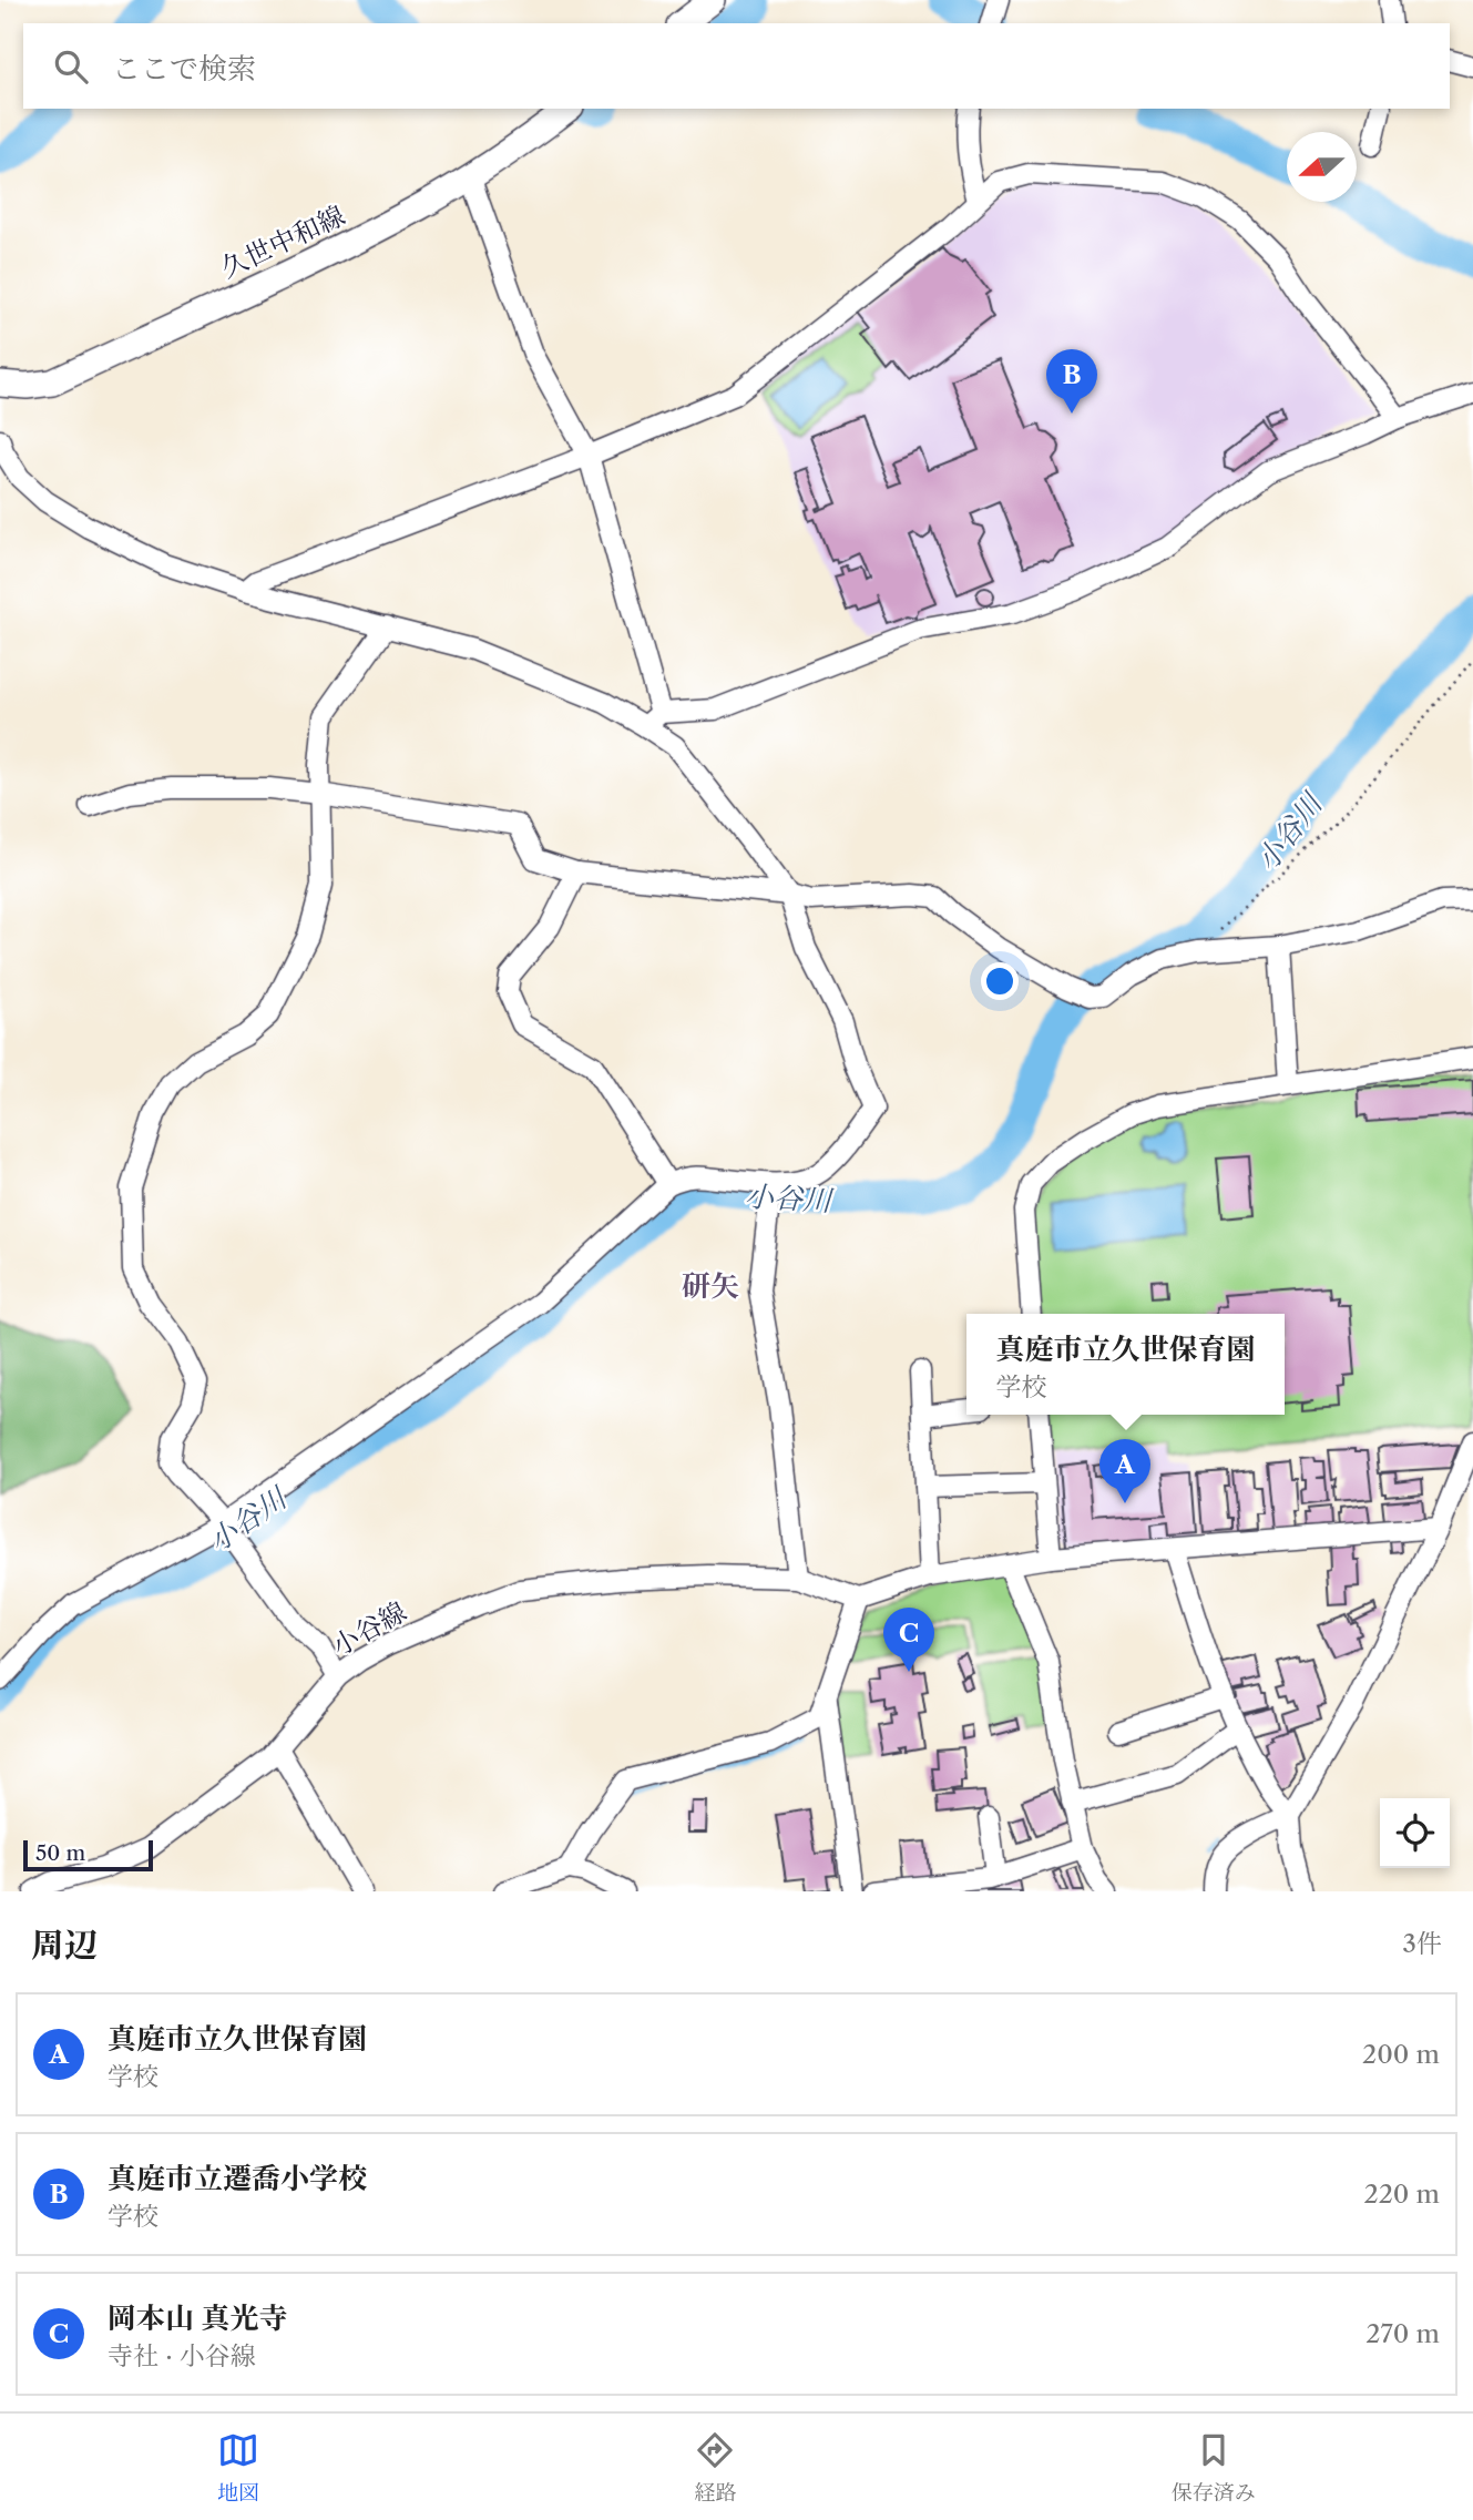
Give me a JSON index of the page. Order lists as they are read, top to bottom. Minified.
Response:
{"streets":{"main road":["久世中和線"],"street":["小谷線"]},"districts":["研矢"],"water":["小谷川"],"scale_bar":"50 m","north":"left","page":{"search":"ここで検索","pins":["B","A","C"],"popup":["真庭市立久世保育園","学校"],"scale":"50 m","heading":["周辺","3件"],"list":[{"mark":"A","name":"真庭市立久世保育園","note":"学校","value":"200 m"},{"mark":"B","name":"真庭市立遷喬小学校","note":"学校","value":"220 m"},{"mark":"C","name":"岡本山 真光寺","note":"寺社 · 小谷線","value":"270 m"}],"nav":["地図","経路","保存済み"]}}
